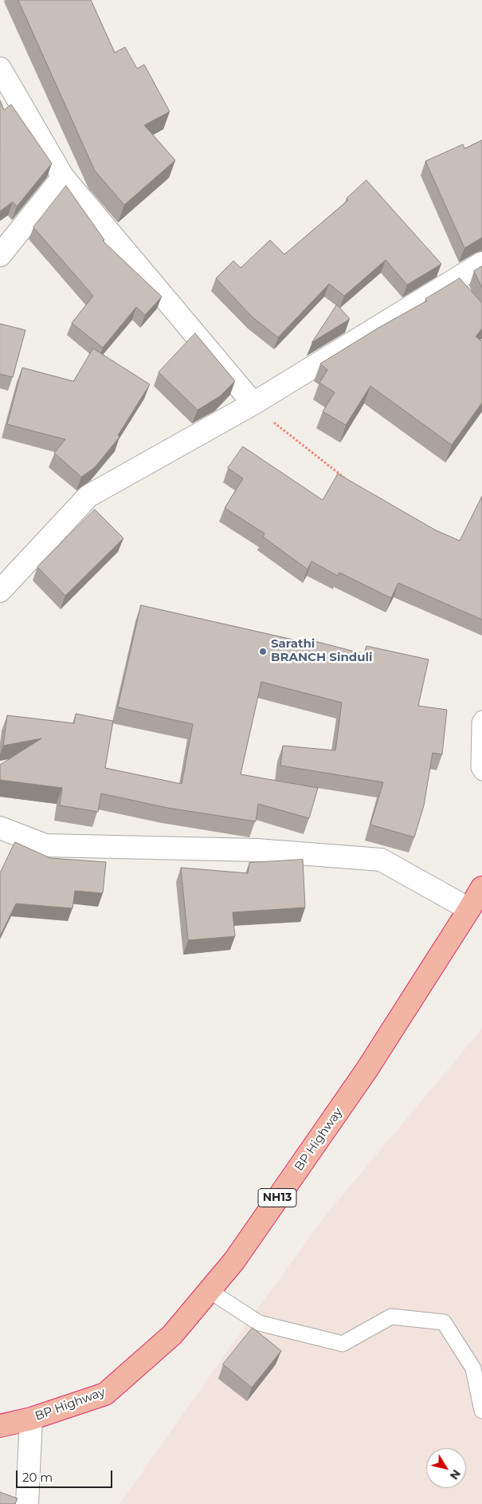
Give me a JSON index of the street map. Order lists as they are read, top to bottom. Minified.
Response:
{"streets":{"highway":["BP Highway","NH13"]},"places":["Sarathi BRANCH Sinduli"],"scale_bar":"20 m","north":"bottom right"}
